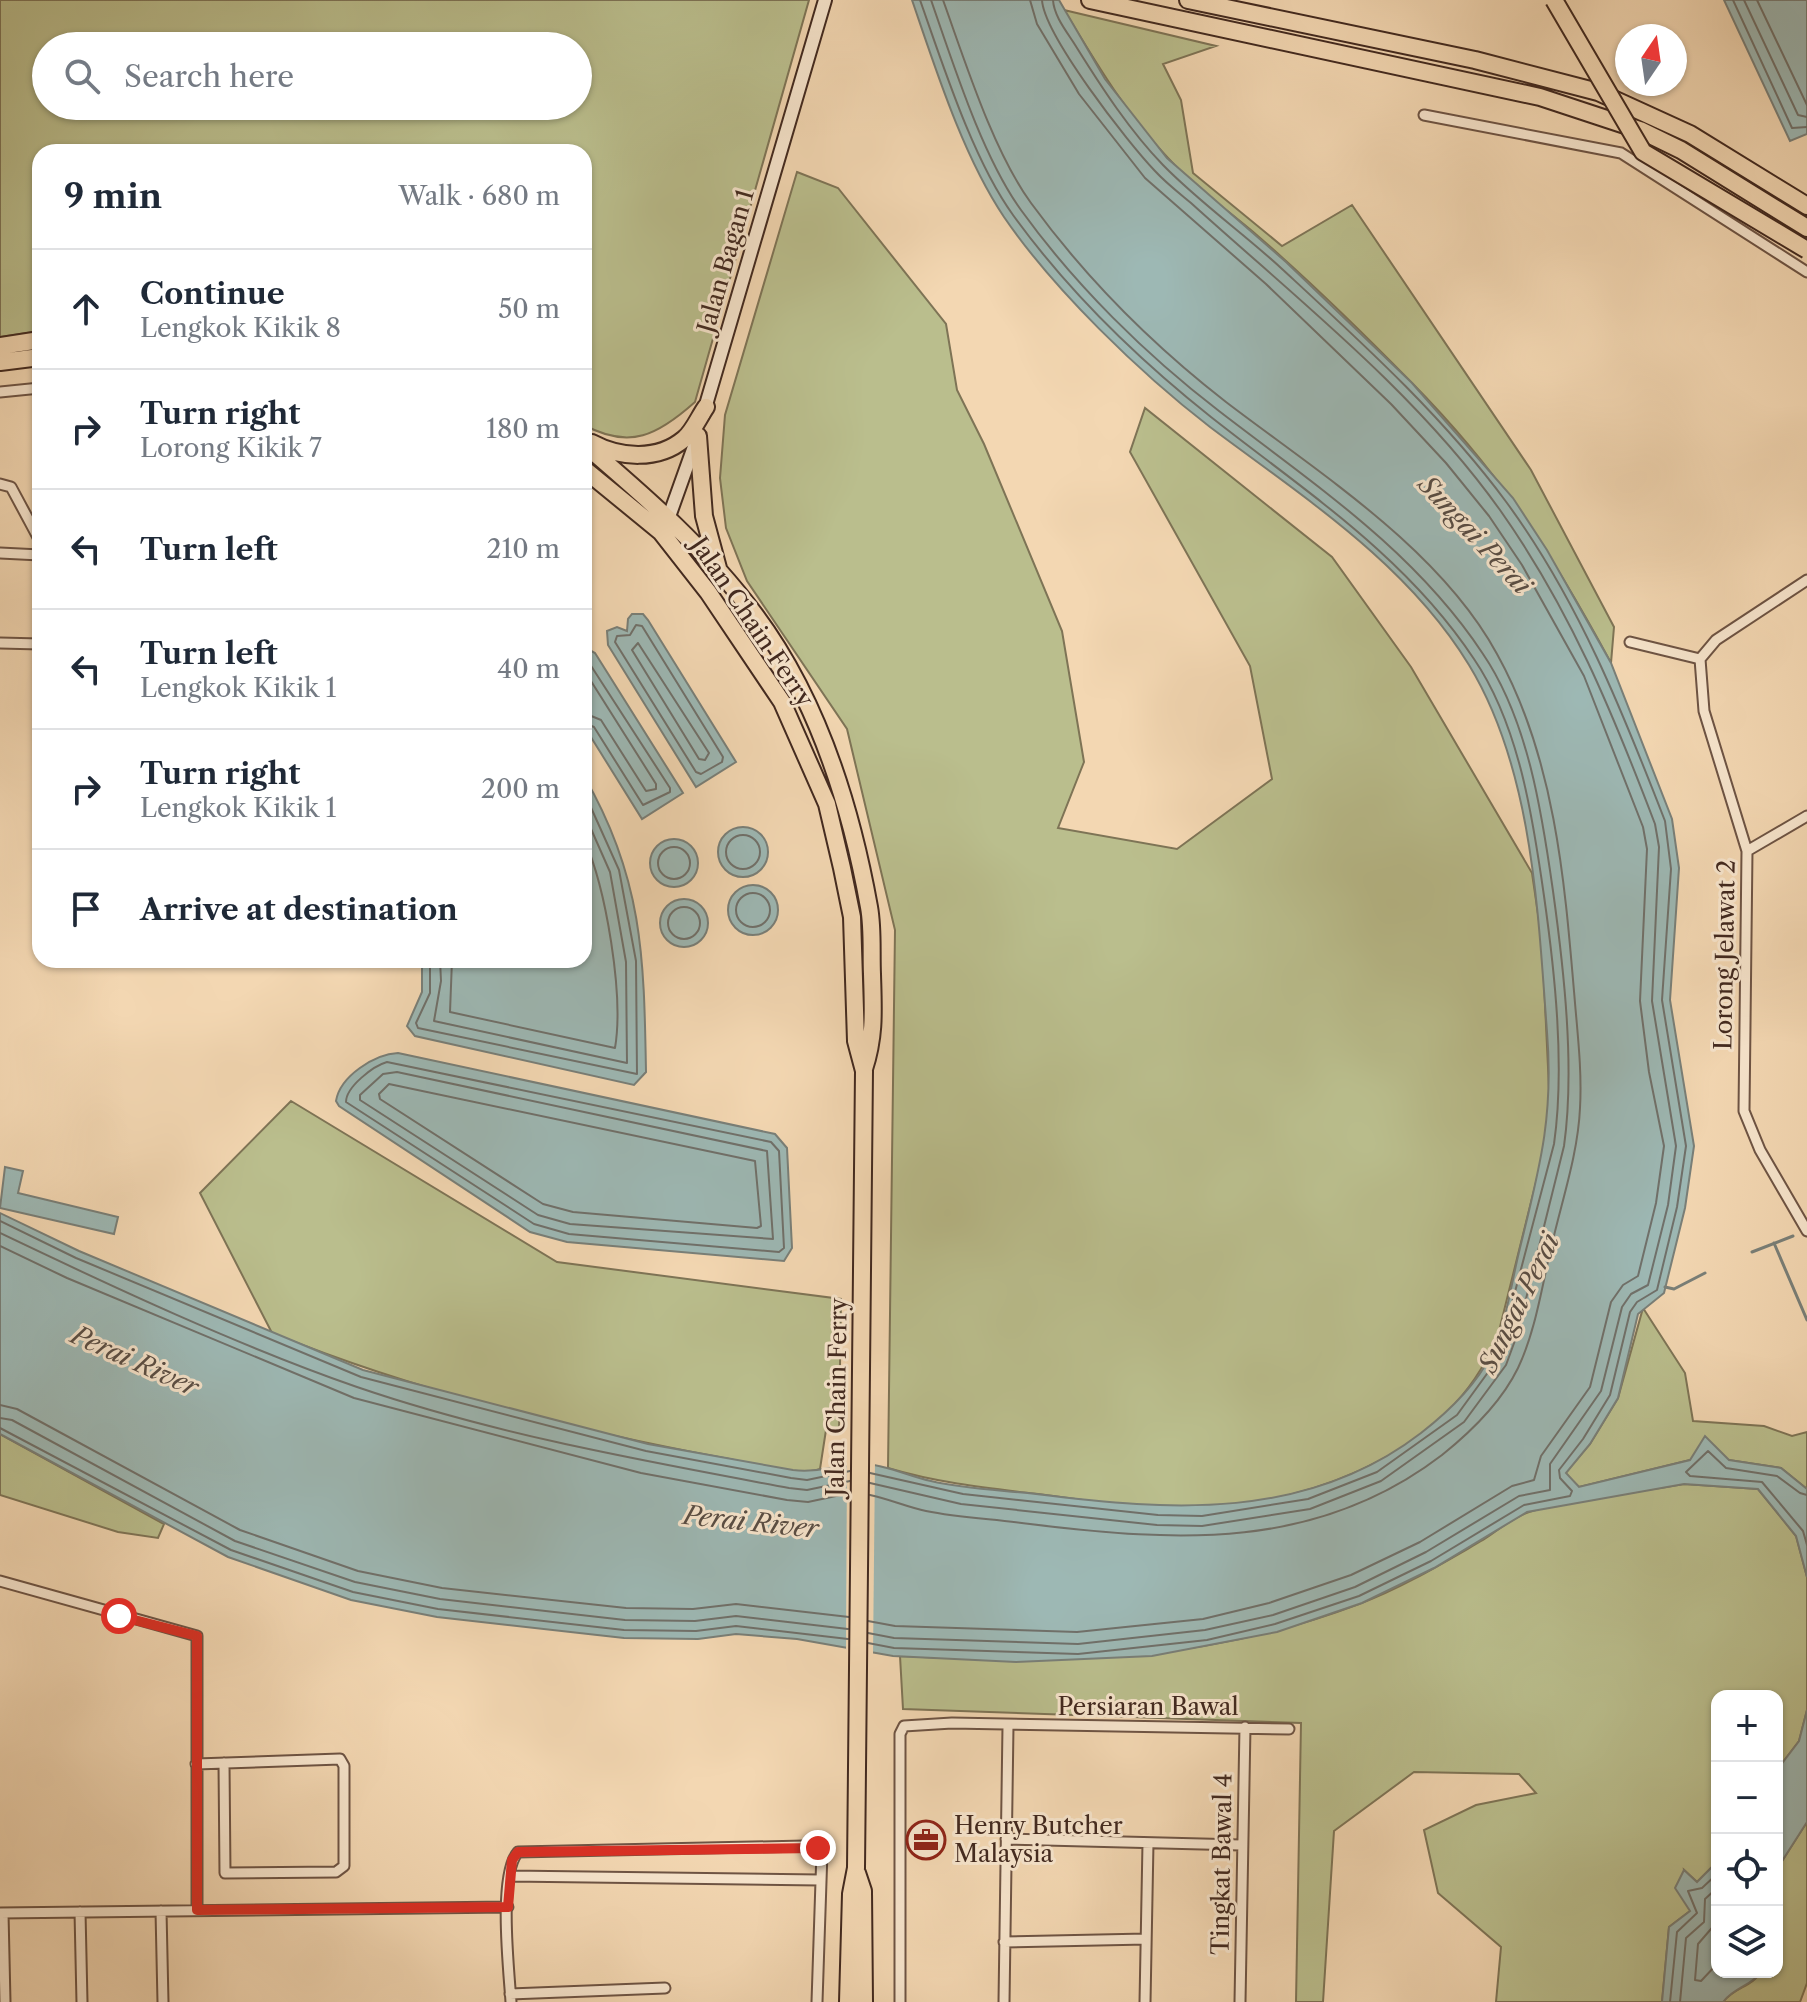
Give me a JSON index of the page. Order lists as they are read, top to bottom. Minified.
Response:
{"streets":{"highway":["Jalan Chain Ferry"],"street":["Jalan Bagan 1","Lorong Jelawat 2","Persiaran Bawal","Tingkat Bawal 4"]},"crossings":[["Jalan Bagan 1","Jalan Chain Ferry"],["Persiaran Bawal","Tingkat Bawal 4"]],"water":["Sungai Perai","Perai River"],"places":{"office":["Henry Butcher Malaysia"]},"north":"top","page":{"search":"Search here","heading":["9 min","Walk · 680 m"],"list":[["Continue","Lengkok Kikik 8","50 m"],["Turn right","Lorong Kikik 7","180 m"],["Turn left","210 m"],["Turn left","Lengkok Kikik 1","40 m"],["Turn right","Lengkok Kikik 1","200 m"],"Arrive at destination"],"map_buttons":["+","−"]}}
